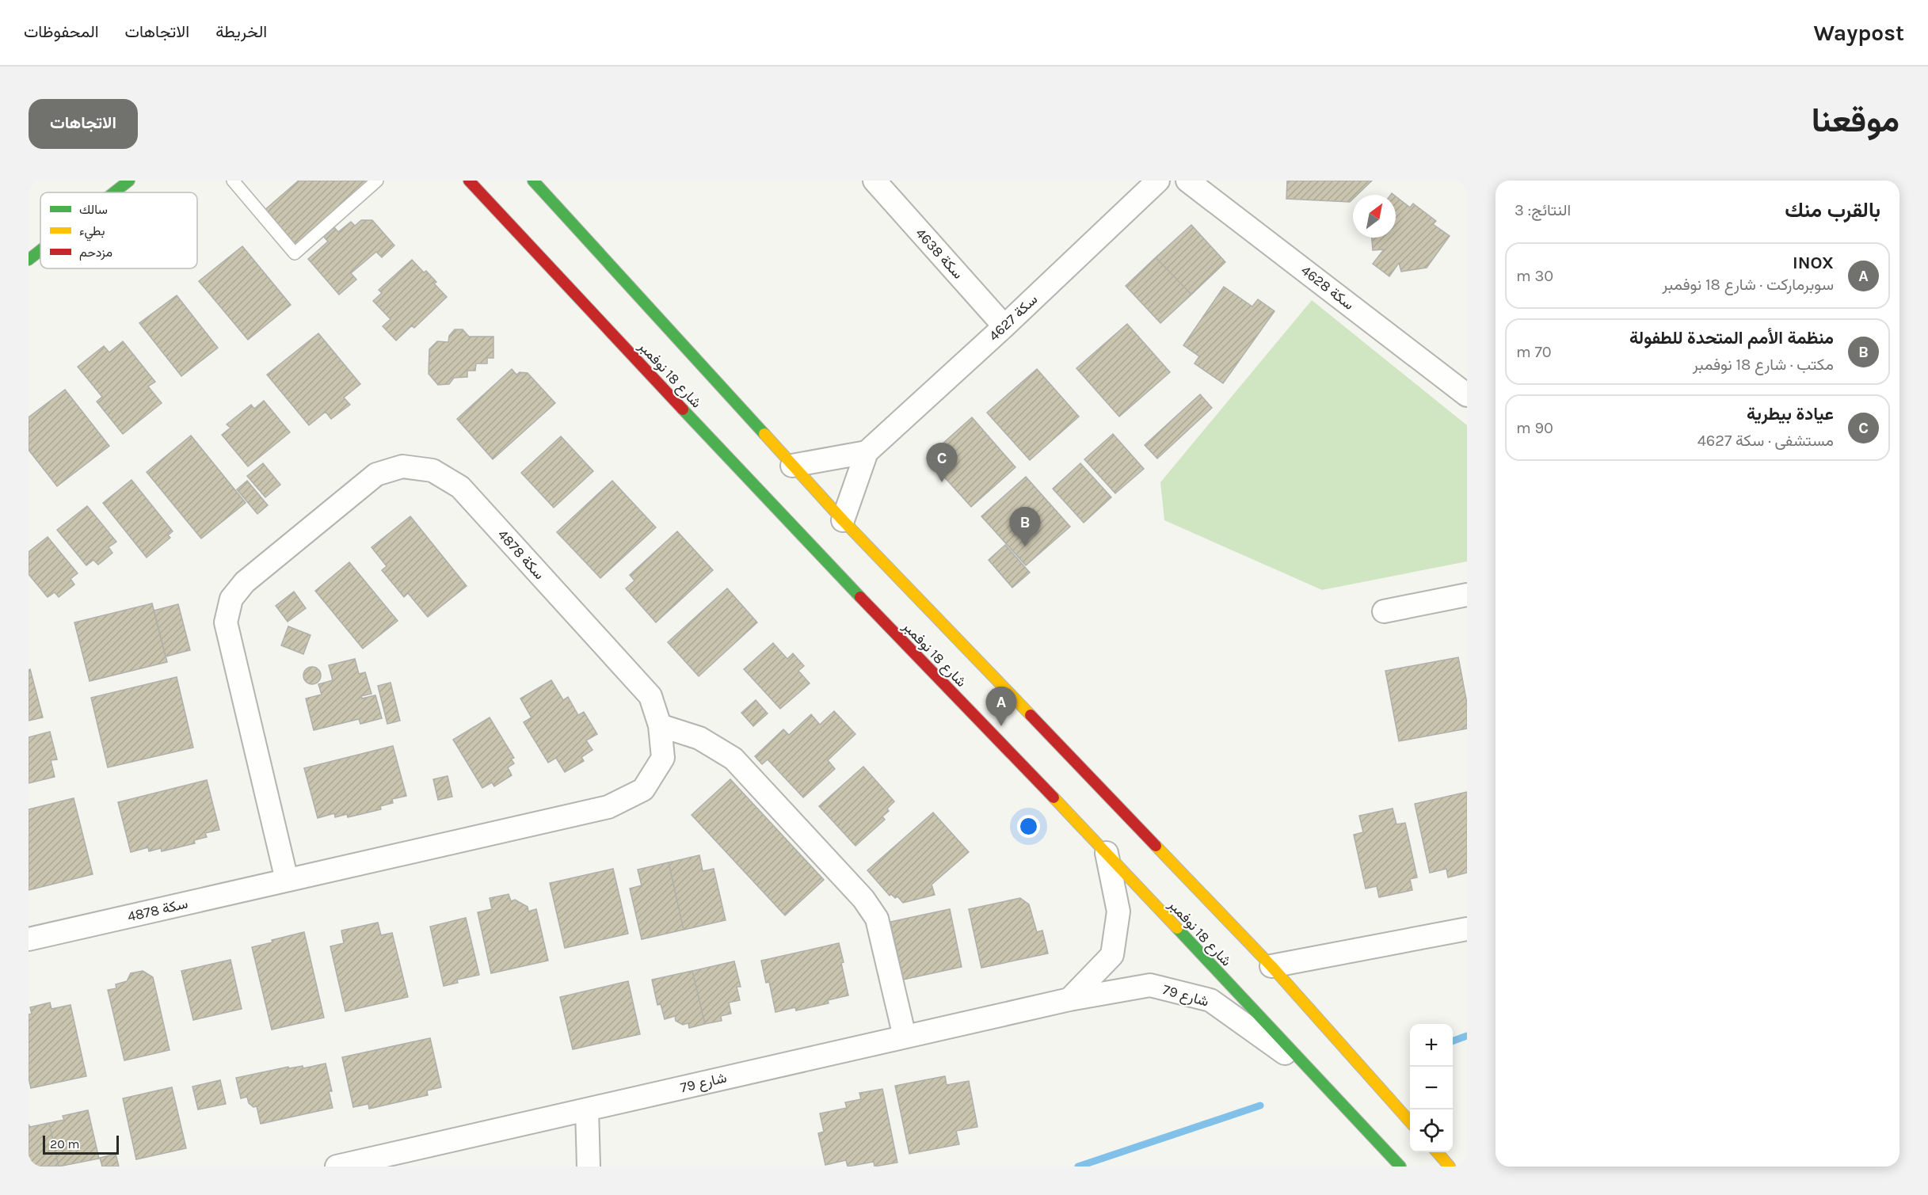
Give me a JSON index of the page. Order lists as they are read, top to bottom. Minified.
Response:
{"streets":{"main road":["شارع 18 نوفمبر"],"street":["سكة 4638","سكة 4628","سكة 4627","سكة 4878","79 شارع"]},"crossings":[["سكة 4638","سكة 4627"],["سكة 4627","شارع 18 نوفمبر"],["شارع 18 نوفمبر","79 شارع"]],"legend":["سالك","بطيء","مزدحم"],"scale_bar":"20 m","north":"top right","page":{"header":"Waypost","nav":["الخريطة","الاتجاهات","المحفوظات"],"title":"موقعنا","buttons":"الاتجاهات","heading":["بالقرب منك","النتائج: 3"],"list":[{"mark":"A","name":"INOX","note":"سوبرماركت · شارع 18 نوفمبر","value":"30 m"},{"mark":"B","name":"منظمة الأمم المتحدة للطفولة","note":"مكتب · شارع 18 نوفمبر","value":"70 m"},{"mark":"C","name":"عيادة بيطرية","note":"مستشفى · سكة 4627","value":"90 m"}],"pins":["C","B","A"],"map_buttons":["+","−"],"scale":"20 m"}}
